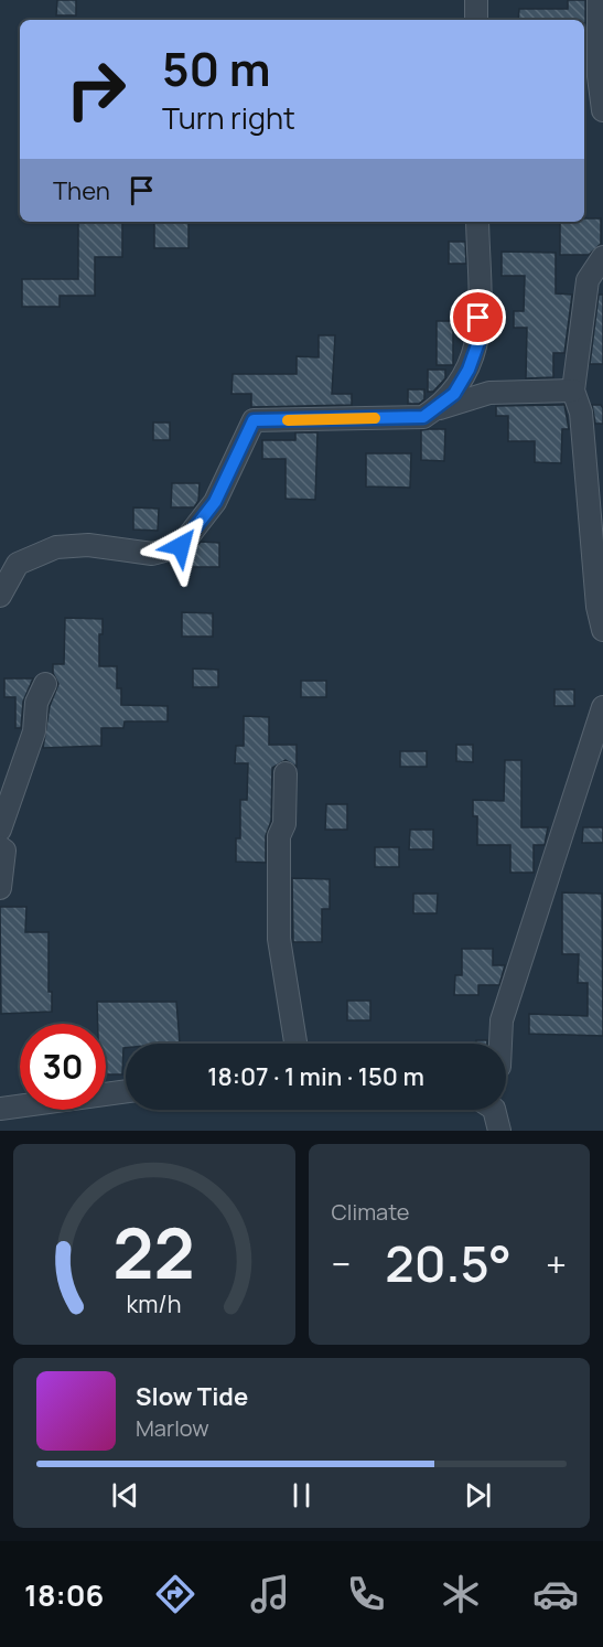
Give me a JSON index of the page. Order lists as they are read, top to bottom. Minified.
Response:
{"page":{"turn":["50 m","Turn right"],"then":"Then","limit":"30","trip":"18:07 · 1 min · 150 m","tile":"Climate","heat":["−","20.5°","+"],"song":["Slow Tide","Marlow"],"tabs":"18:06","gauge":["22","km/h"]}}
